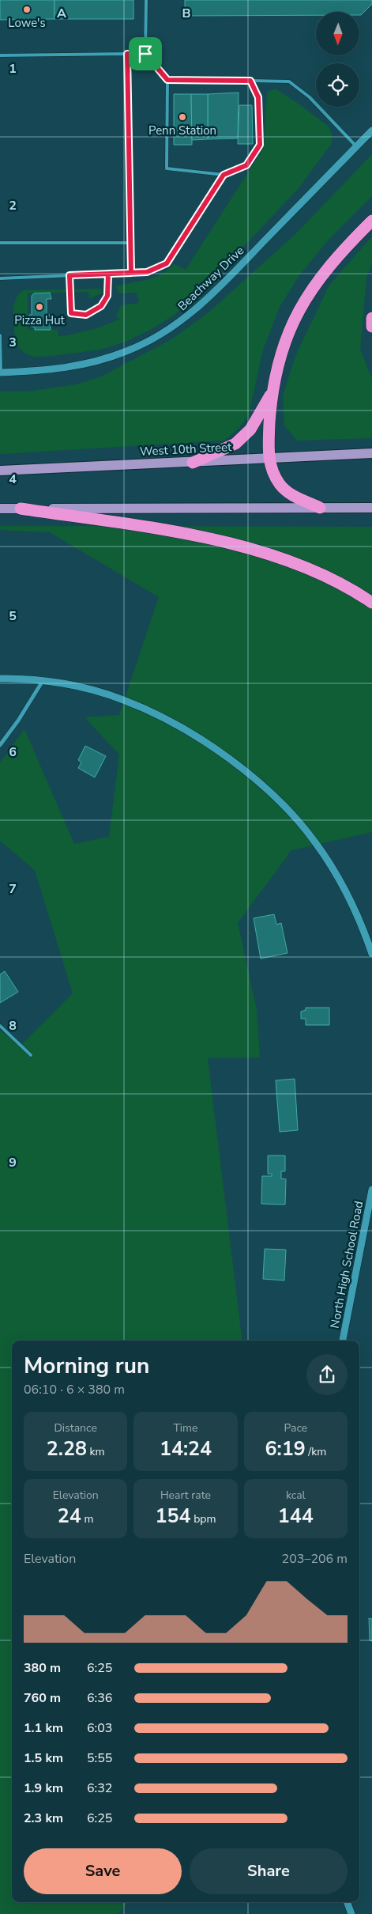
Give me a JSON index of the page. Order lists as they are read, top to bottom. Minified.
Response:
{"streets":{"main road":["West 10th Street"],"street":["Beachway Drive","North High School Road"]},"places":["Lowe's","Penn Station","Pizza Hut"],"north":"bottom","page":{"heading":["Morning run","06:10 · 6 × 380 m"],"stats":[["Distance","2.28 km"],["Time","14:24"],["Pace","6:19 /km"],["Elevation","24 m"],["Heart rate","154 bpm"],["kcal","144"]],"chart":["Elevation","203–206 m"],"list":[{"name":"380 m","note":"6:25"},{"name":"760 m","note":"6:36"},{"name":"1.1 km","note":"6:03"},{"name":"1.5 km","note":"5:55"},{"name":"1.9 km","note":"6:32"},{"name":"2.3 km","note":"6:25"}],"buttons":["Save","Share"]},"grid":{"columns":["A","B"],"rows":["1","2","3","4","5","6","7","8","9"]}}
